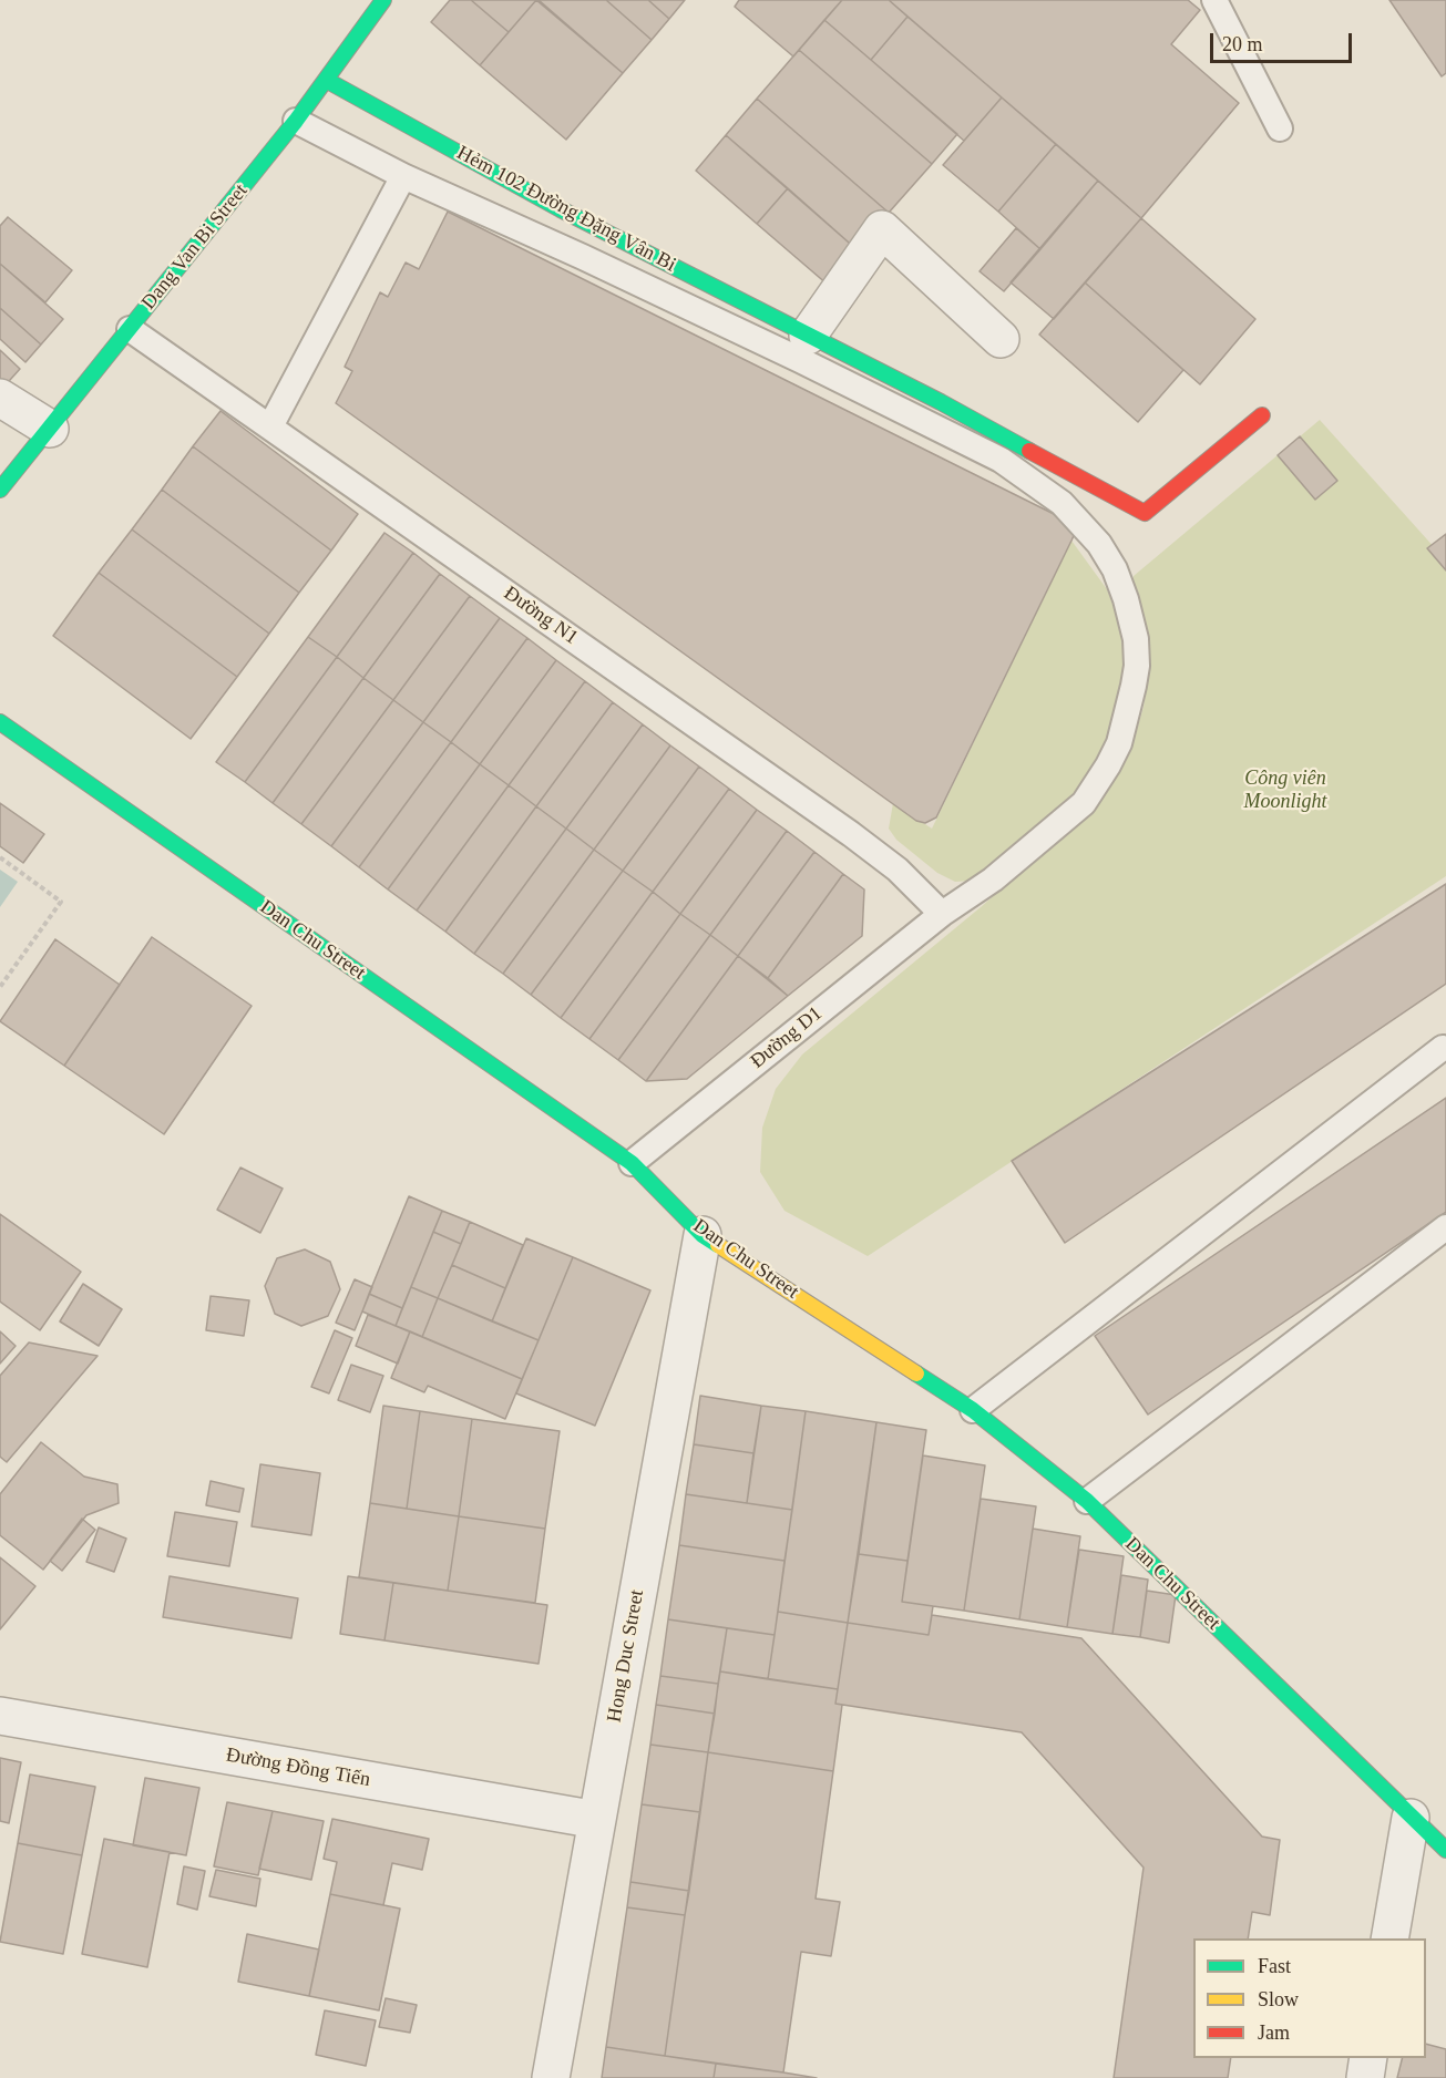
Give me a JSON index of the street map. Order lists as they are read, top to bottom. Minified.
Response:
{"streets":{"street":["Hẻm 102 Đường Đặng Vân Bi","Dang Van Bi Street","Dan Chu Street","Hong Duc Street","Đường Đồng Tiến"],"lane":["Đường N1","Đường D1"]},"crossings":[["Hẻm 102 Đường Đặng Vân Bi","Dang Van Bi Street"],["Dang Van Bi Street","Đường N1"],["Dang Van Bi Street","Đường D1"],["Đường N1","Đường D1"],["Dan Chu Street","Đường D1"],["Dan Chu Street","Hong Duc Street"],["Hong Duc Street","Đường Đồng Tiến"]],"parks":["Công viên Moonlight"],"legend":["Fast","Slow","Jam"],"scale_bar":"20 m"}
